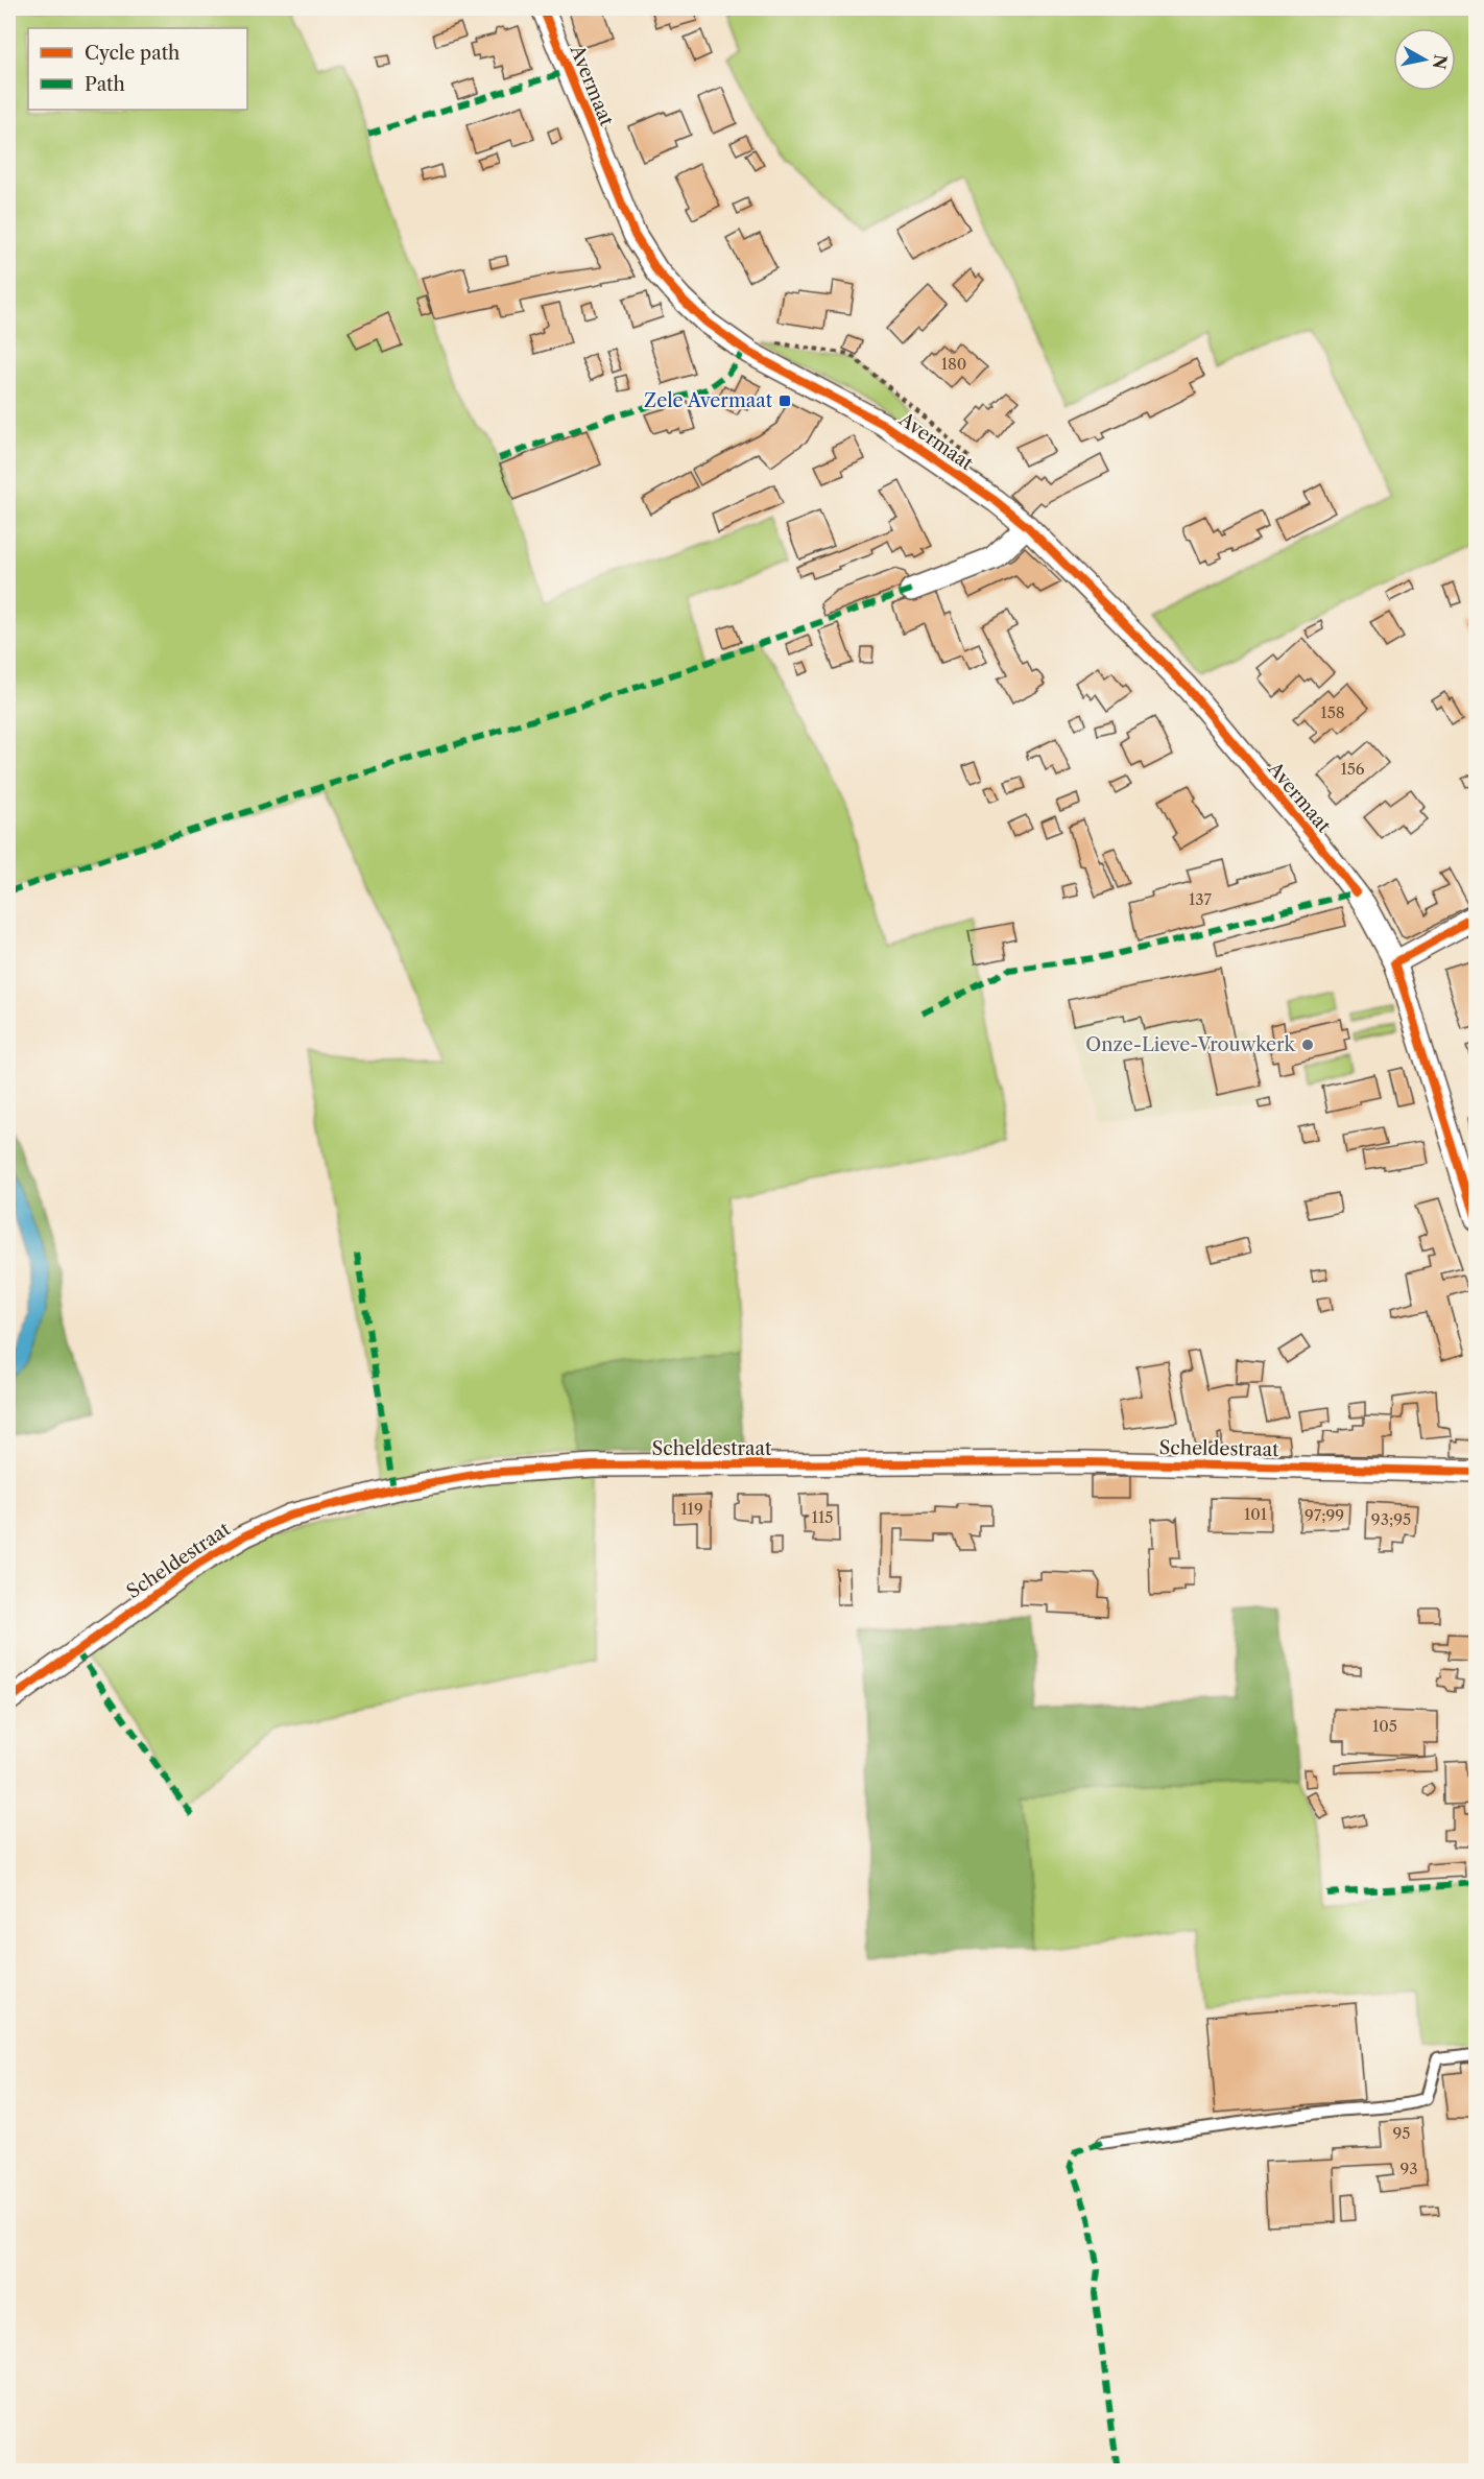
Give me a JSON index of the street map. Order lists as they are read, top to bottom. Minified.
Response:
{"streets":{"street":["Avermaat","Scheldestraat"]},"places":{"transit":["Zele Avermaat"],"other":["Onze-Lieve-Vrouwkerk"]},"house_numbers":["180","158","156","137","119","101","97;99","115","93;95","105","95","93"],"legend":["Cycle path","Path"],"north":"right"}
